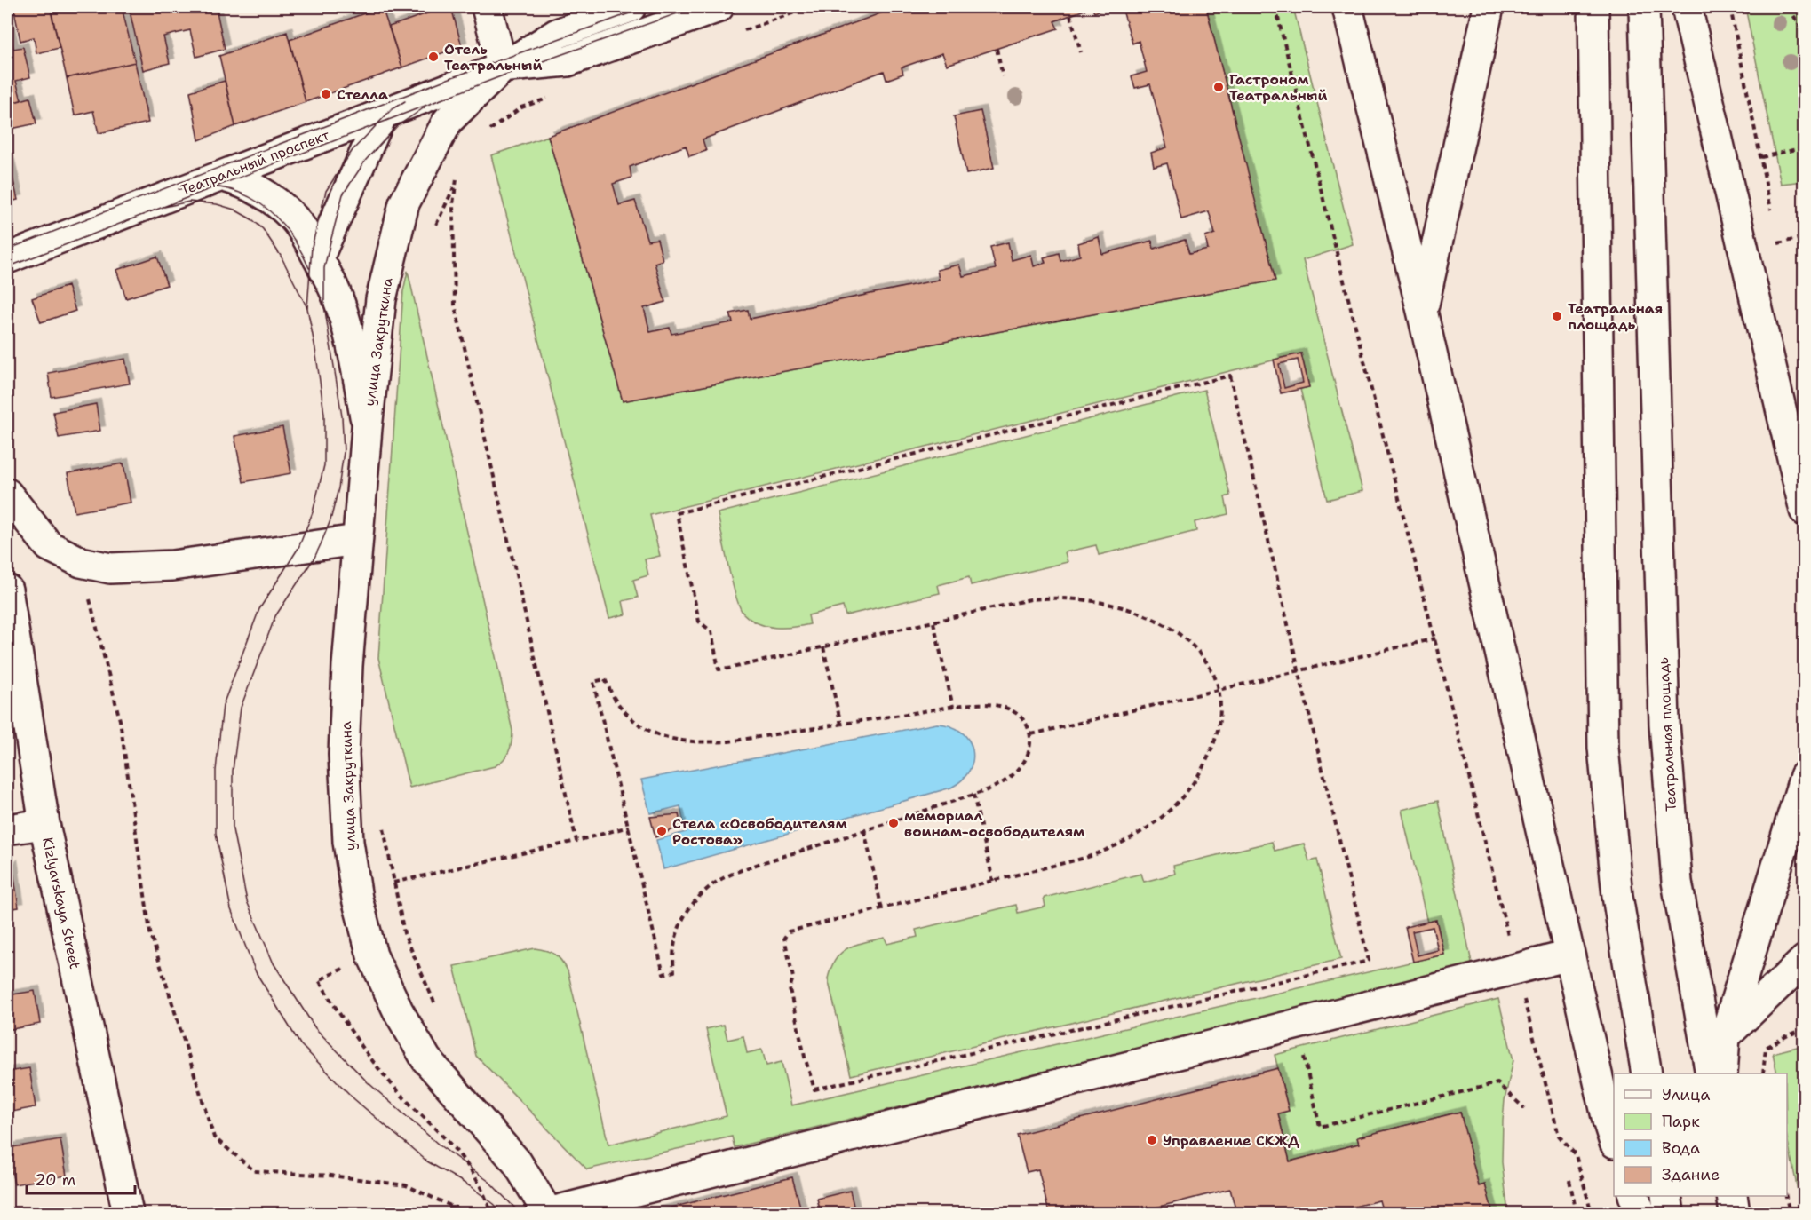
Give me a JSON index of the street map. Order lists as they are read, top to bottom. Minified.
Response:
{"streets":{"street":["Театральный проспект","улица Закруткина","Театральная площадь","Kizlyarskaya Street"]},"crossings":[["Театральный проспект","улица Закруткина"]],"places":["Отель Театральный","Гастроном Театральный","Стелла","Театральная площадь","мемориал воинам-освободителям","Стела «Освободителям Ростова»","Управление СКЖД"],"legend":["Улица","Парк","Вода","Здание"],"scale_bar":"20 m"}
